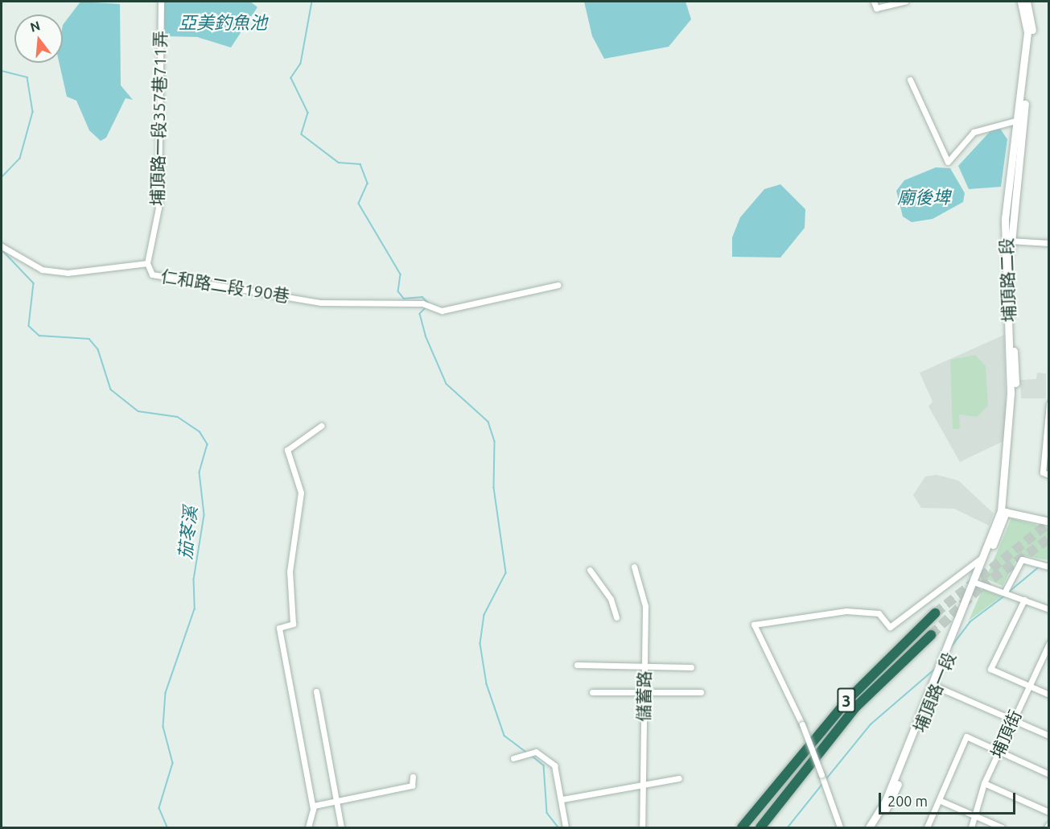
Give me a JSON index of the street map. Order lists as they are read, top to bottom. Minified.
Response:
{"streets":{"highway":["3"],"street":["埔頂路一段357巷711弄","埔頂路二段","仁和路二段190巷","埔頂路一段","儲蓄路","埔頂街"]},"crossings":[["埔頂路一段357巷711弄","仁和路二段190巷"],["埔頂路二段","埔頂路一段"]],"water":["亞美釣魚池","廟後埤","茄苳溪"],"scale_bar":"200 m","north":"top"}
